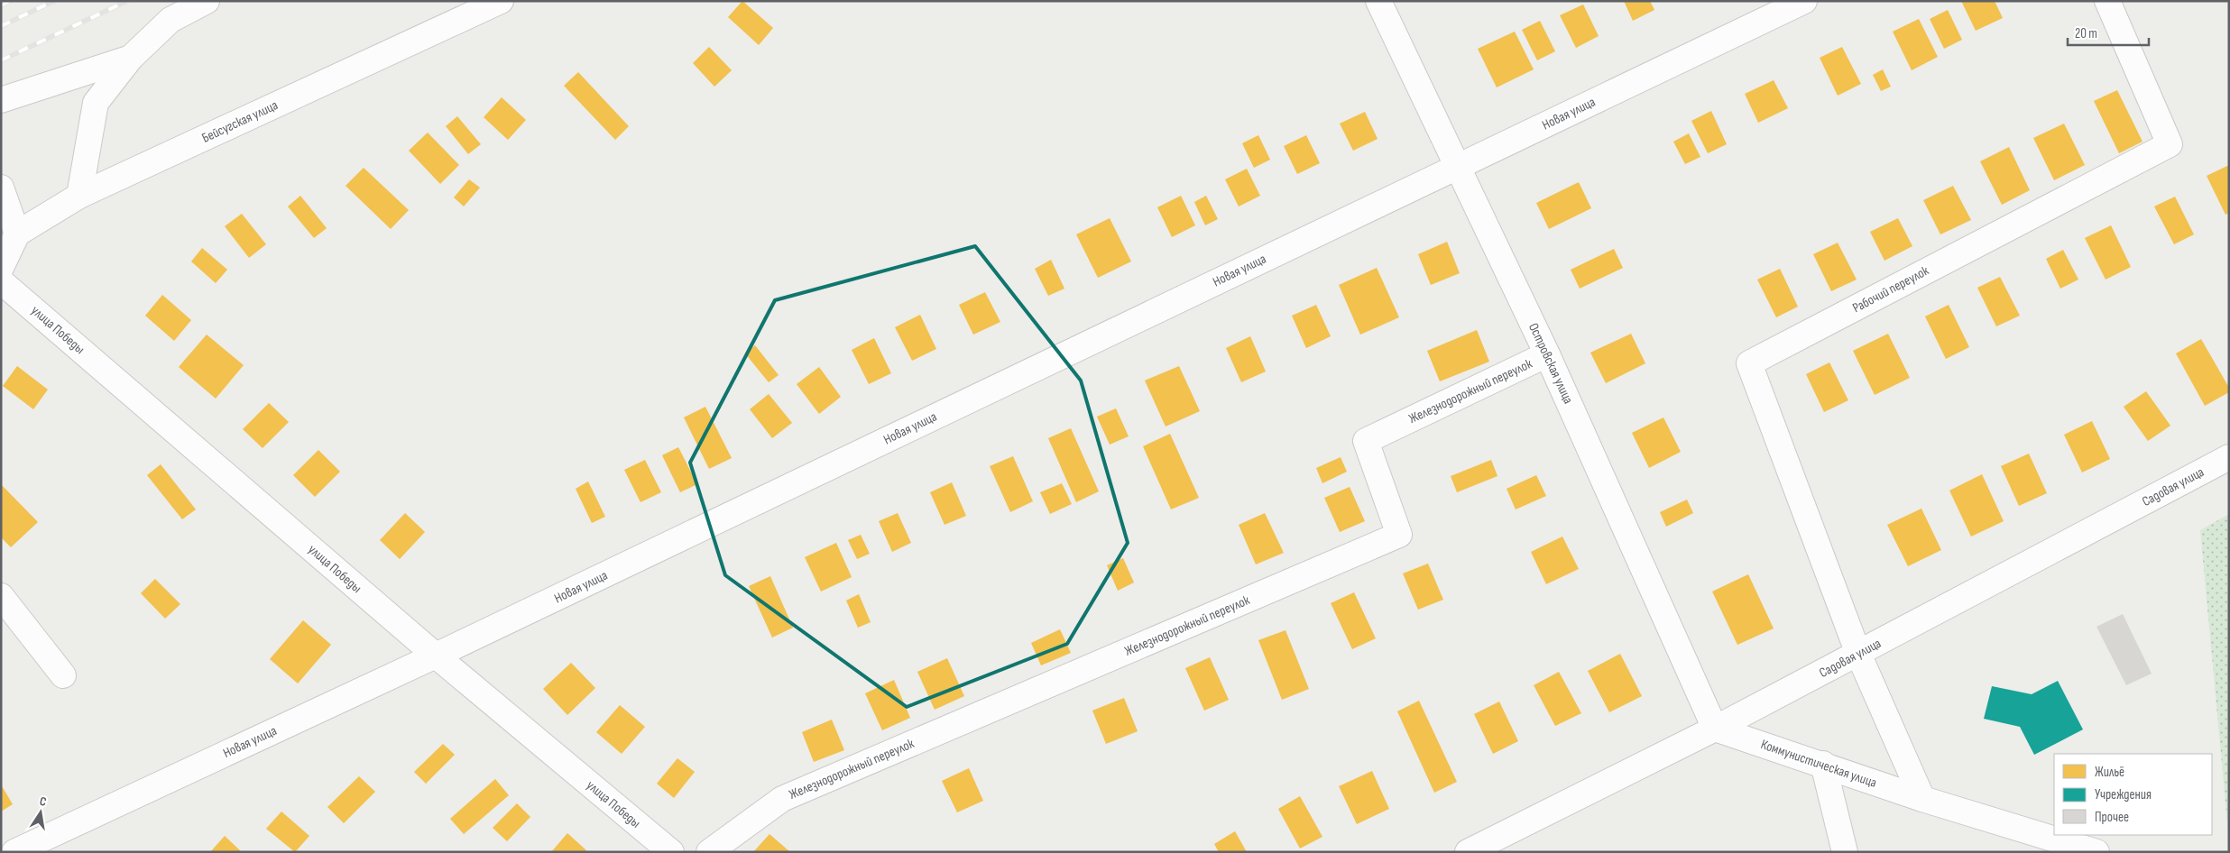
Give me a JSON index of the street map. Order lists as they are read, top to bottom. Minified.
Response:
{"streets":{"street":["Новая улица","Бейсугская улица","Рабочий переулок","улица Победы","Островская улица","Железнодорожный переулок","Садовая улица","Коммунистическая улица"]},"crossings":[["Новая улица","улица Победы"],["Новая улица","Островская улица"],["Рабочий переулок","Садовая улица"],["Островская улица","Железнодорожный переулок"],["Островская улица","Садовая улица"],["Островская улица","Коммунистическая улица"],["Садовая улица","Коммунистическая улица"]],"legend":["Жильё","Учреждения","Прочее"],"scale_bar":"20 m","north":"top"}
